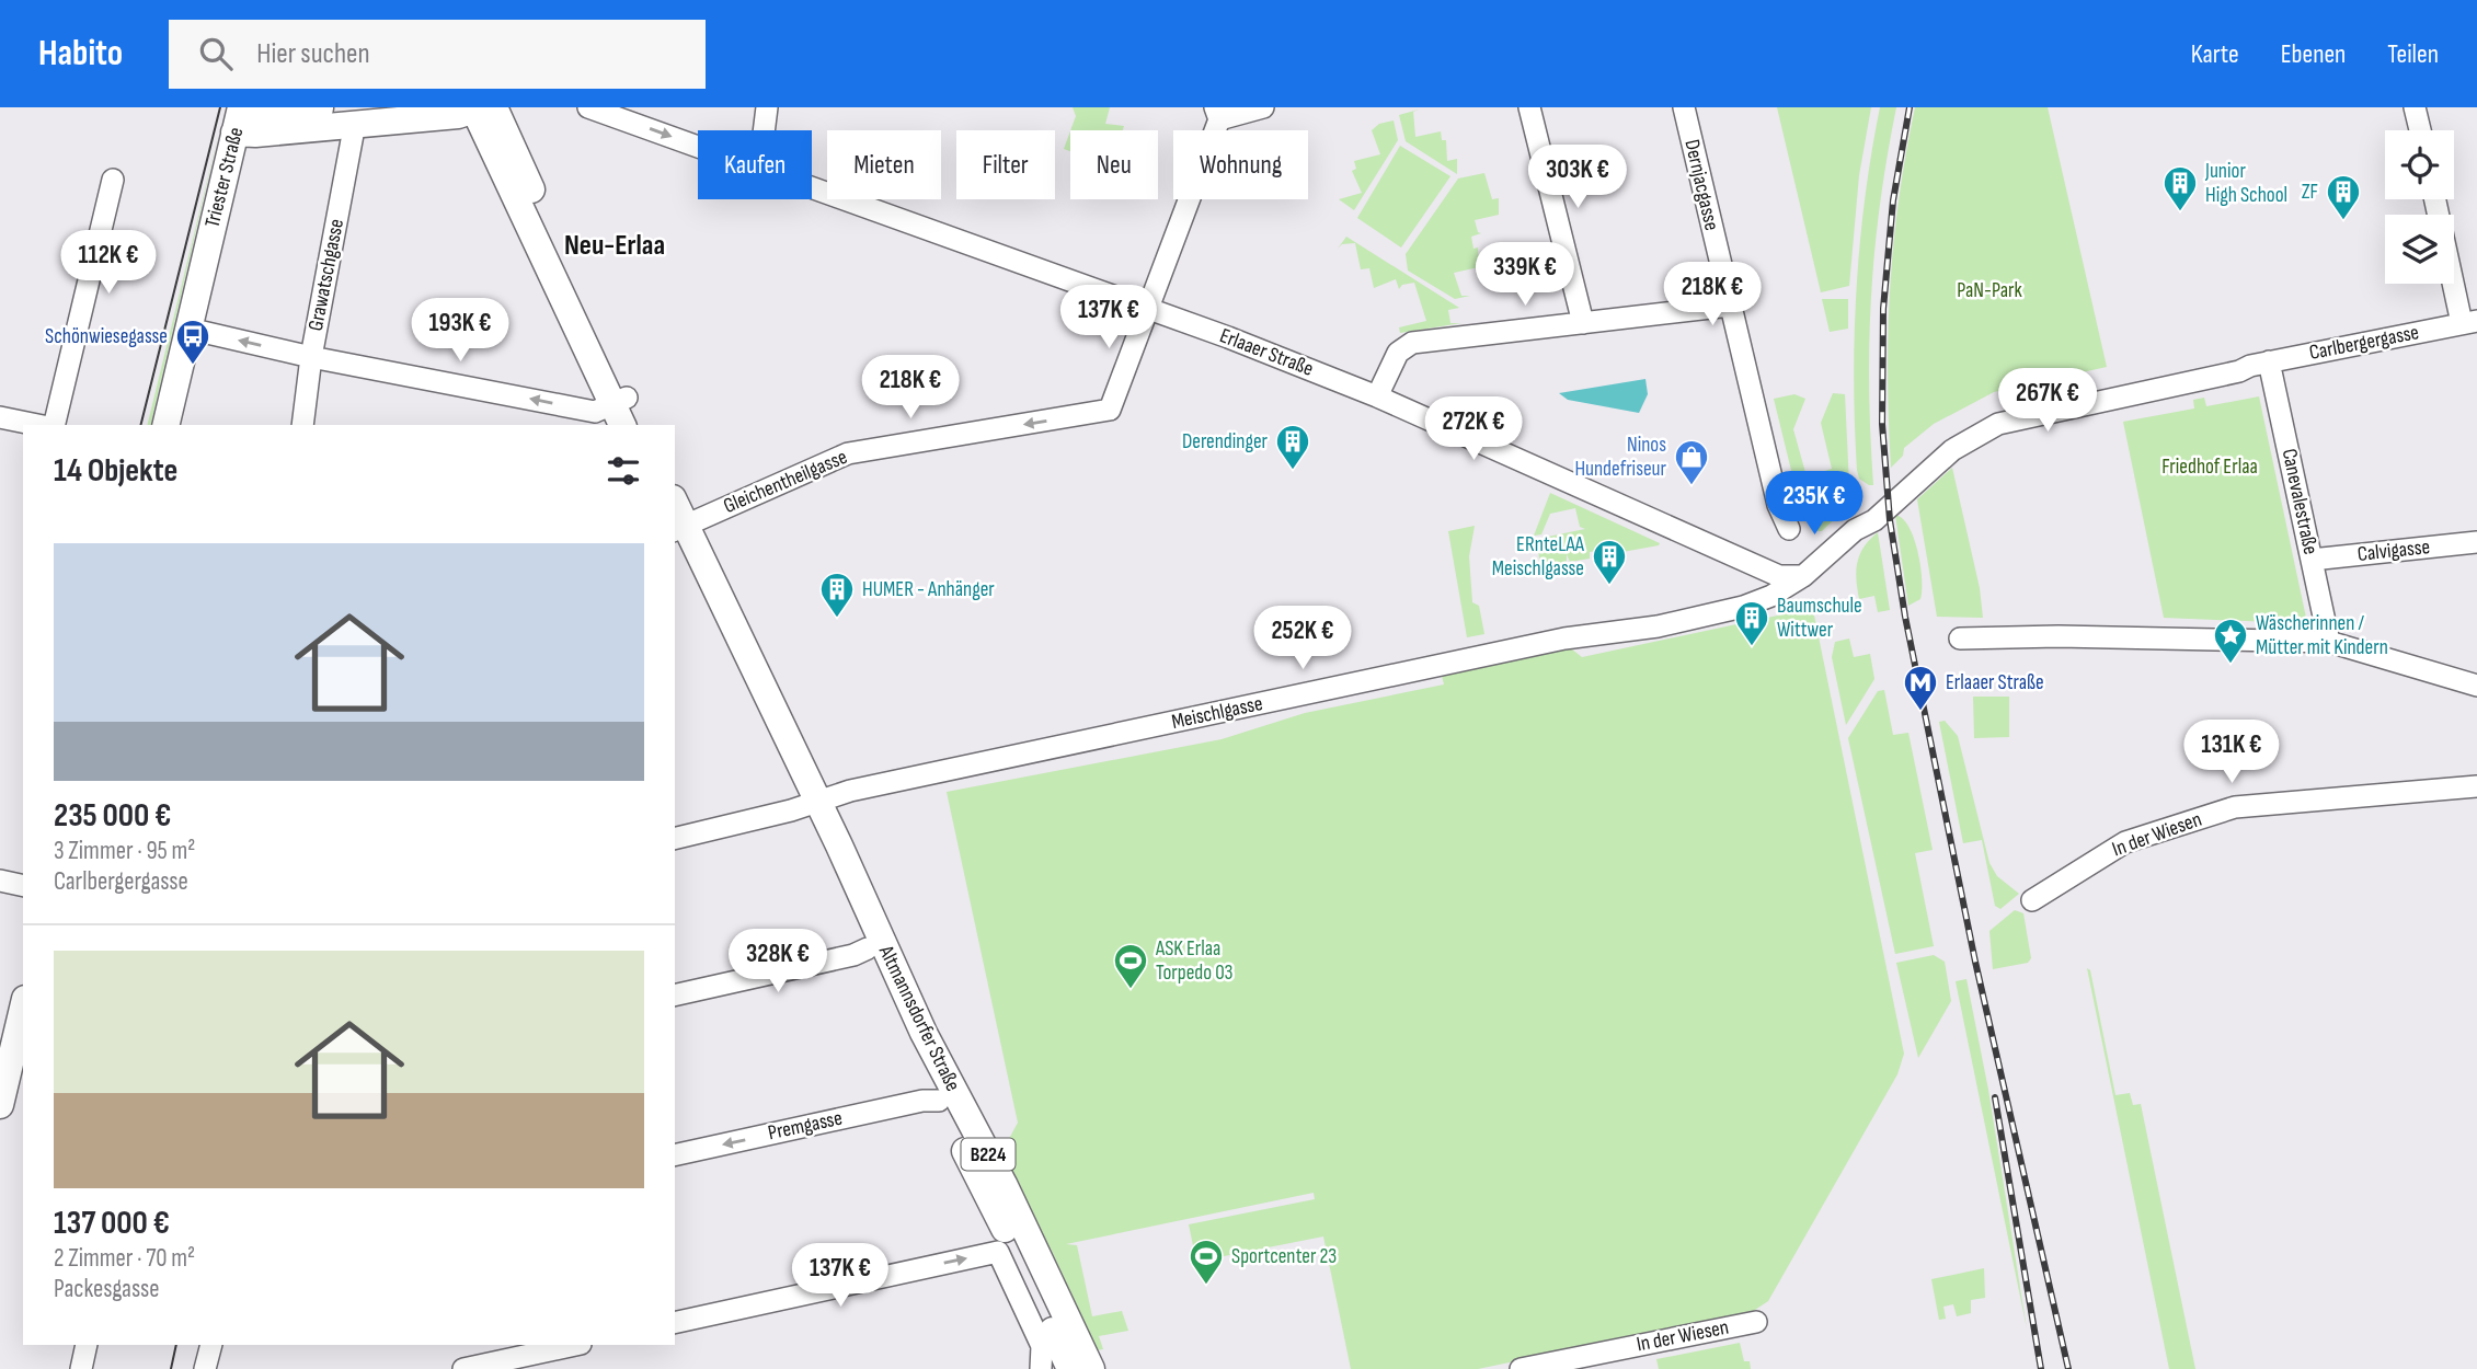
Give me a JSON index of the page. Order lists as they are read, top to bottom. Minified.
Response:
{"streets":{"main road":["Triester Straße","Altmannsdorfer Straße","B224"],"street":["Dernjacgasse","Grawatschgasse","Carlbergergasse","Erlaaer Straße","Gleichentheilgasse","Canevalestraße","Calvigasse","Meischlgasse","In der Wiesen","Premgasse"]},"crossings":[["Carlbergergasse","Erlaaer Straße"],["Carlbergergasse","Canevalestraße"],["Carlbergergasse","Meischlgasse"],["Erlaaer Straße","Gleichentheilgasse"],["Erlaaer Straße","Meischlgasse"],["Gleichentheilgasse","Altmannsdorfer Straße"],["Canevalestraße","Calvigasse"],["Meischlgasse","Altmannsdorfer Straße"],["Altmannsdorfer Straße","Premgasse"]],"one_way":["Gleichentheilgasse"],"districts":["Neu-Erlaa"],"parks":["PaN-Park","Friedhof Erlaa"],"places":{"building":["Junior High School","ZF","Derendinger","ERnteLAA Meischlgasse","HUMER - Anhänger","Baumschule Wittwer"],"bus stop":["Schönwiesegasse"],"shop":["Ninos Hundefriseur"],"place":["Wäscherinnen / Mütter mit Kindern"],"metro station":["Erlaaer Straße"],"sports":["ASK Erlaa Torpedo 03","Sportcenter 23"]},"page":{"header":"Habito","search":"Hier suchen","nav":["Karte","Ebenen","Teilen"],"chip":["Kaufen","Mieten","Filter","Neu","Wohnung"],"price":["303K €","112K €","339K €","218K €","137K €","193K €","218K €","267K €","272K €","235K €","252K €","131K €","328K €","137K €"],"heading":"14 Objekte","list":[{"name":"235 000 €","note":"3 Zimmer · 95 m² · Carlbergergasse"},{"name":"137 000 €","note":"2 Zimmer · 70 m² · Packesgasse"}]}}
